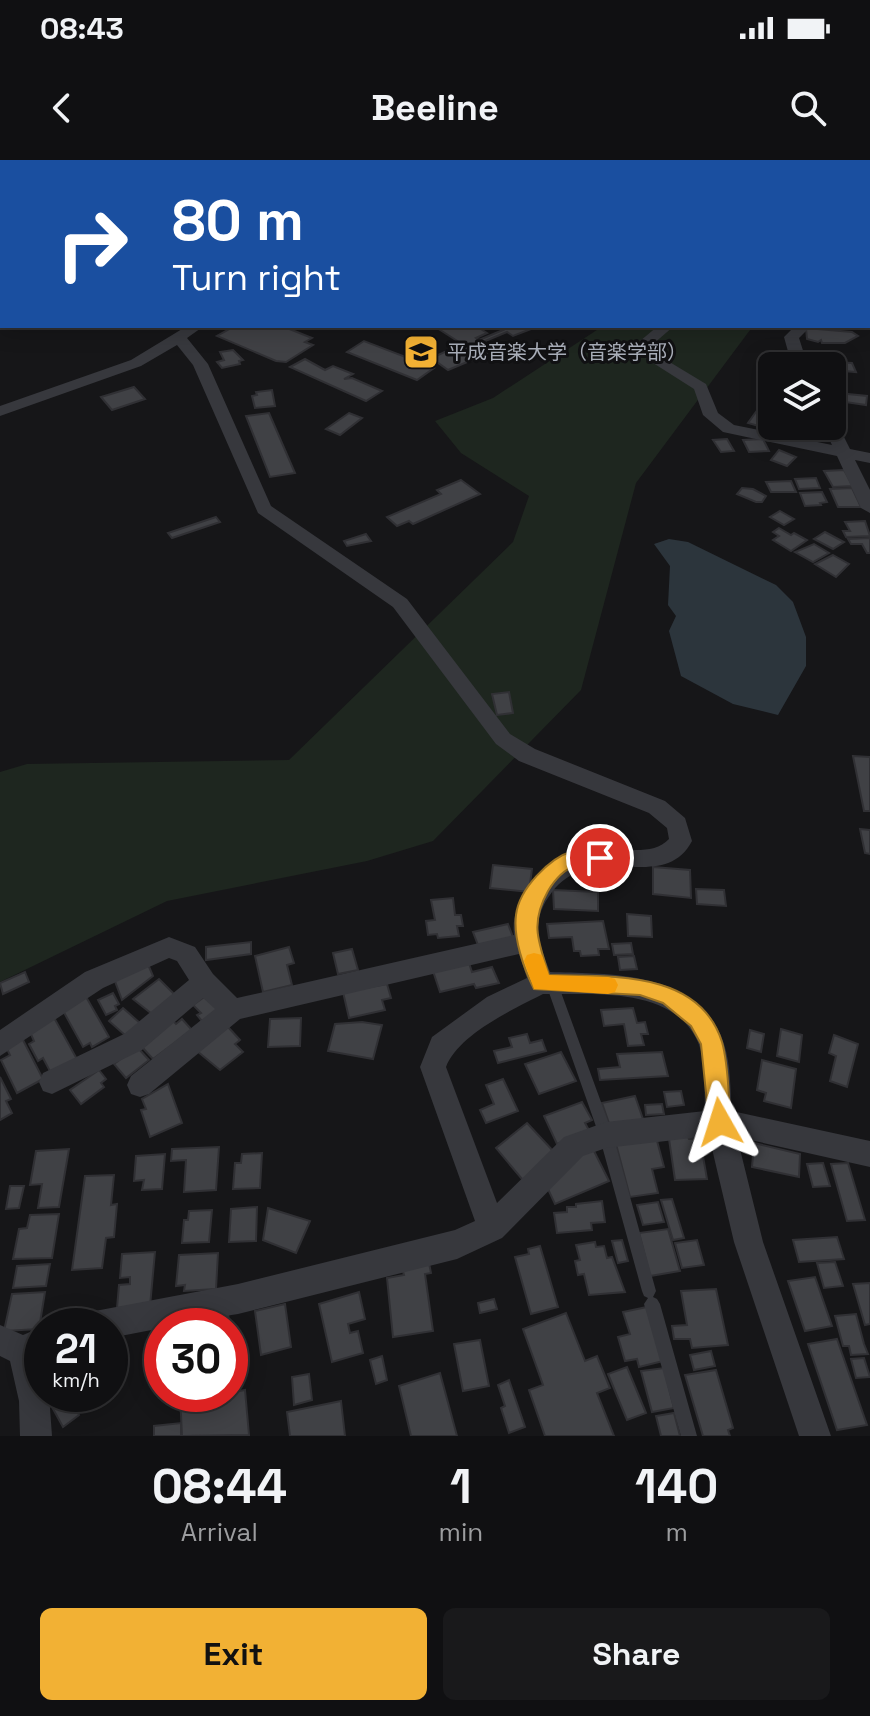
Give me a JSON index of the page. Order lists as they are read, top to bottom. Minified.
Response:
{"places":{"school or university":["平成音楽大学（音楽学部）"]},"page":{"status":"08:43","header":"Beeline","turn":["80 m","Turn right"],"speed":"21 km/h","limit":"30","eta":["08:44","Arrival","1","min","140","m"],"buttons":["Exit","Share"]}}
